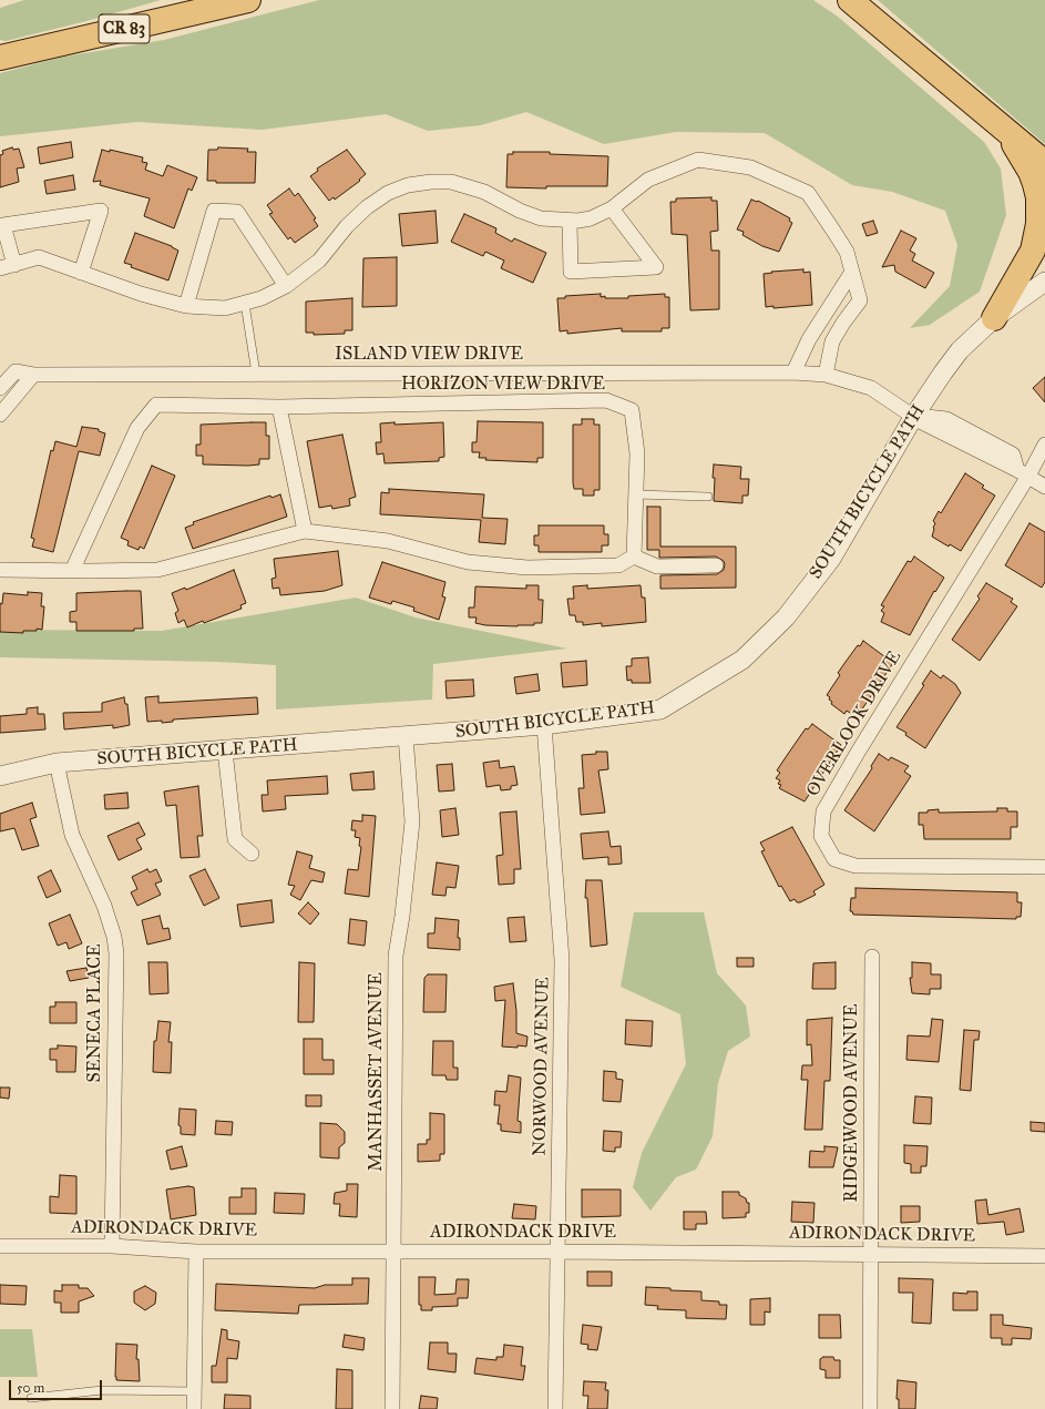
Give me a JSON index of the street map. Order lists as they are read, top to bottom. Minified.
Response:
{"streets":{"highway":["CR 83"],"street":["ISLAND VIEW DRIVE","HORIZON VIEW DRIVE","SOUTH BICYCLE PATH","OVERLOOK DRIVE","SENECA PLACE","NORWOOD AVENUE","MANHASSET AVENUE","RIDGEWOOD AVENUE","ADIRONDACK DRIVE"]},"crossings":[["SOUTH BICYCLE PATH","SENECA PLACE"],["SOUTH BICYCLE PATH","NORWOOD AVENUE"],["SOUTH BICYCLE PATH","MANHASSET AVENUE"],["SENECA PLACE","ADIRONDACK DRIVE"],["NORWOOD AVENUE","ADIRONDACK DRIVE"],["MANHASSET AVENUE","ADIRONDACK DRIVE"],["RIDGEWOOD AVENUE","ADIRONDACK DRIVE"]],"scale_bar":"50 m"}
